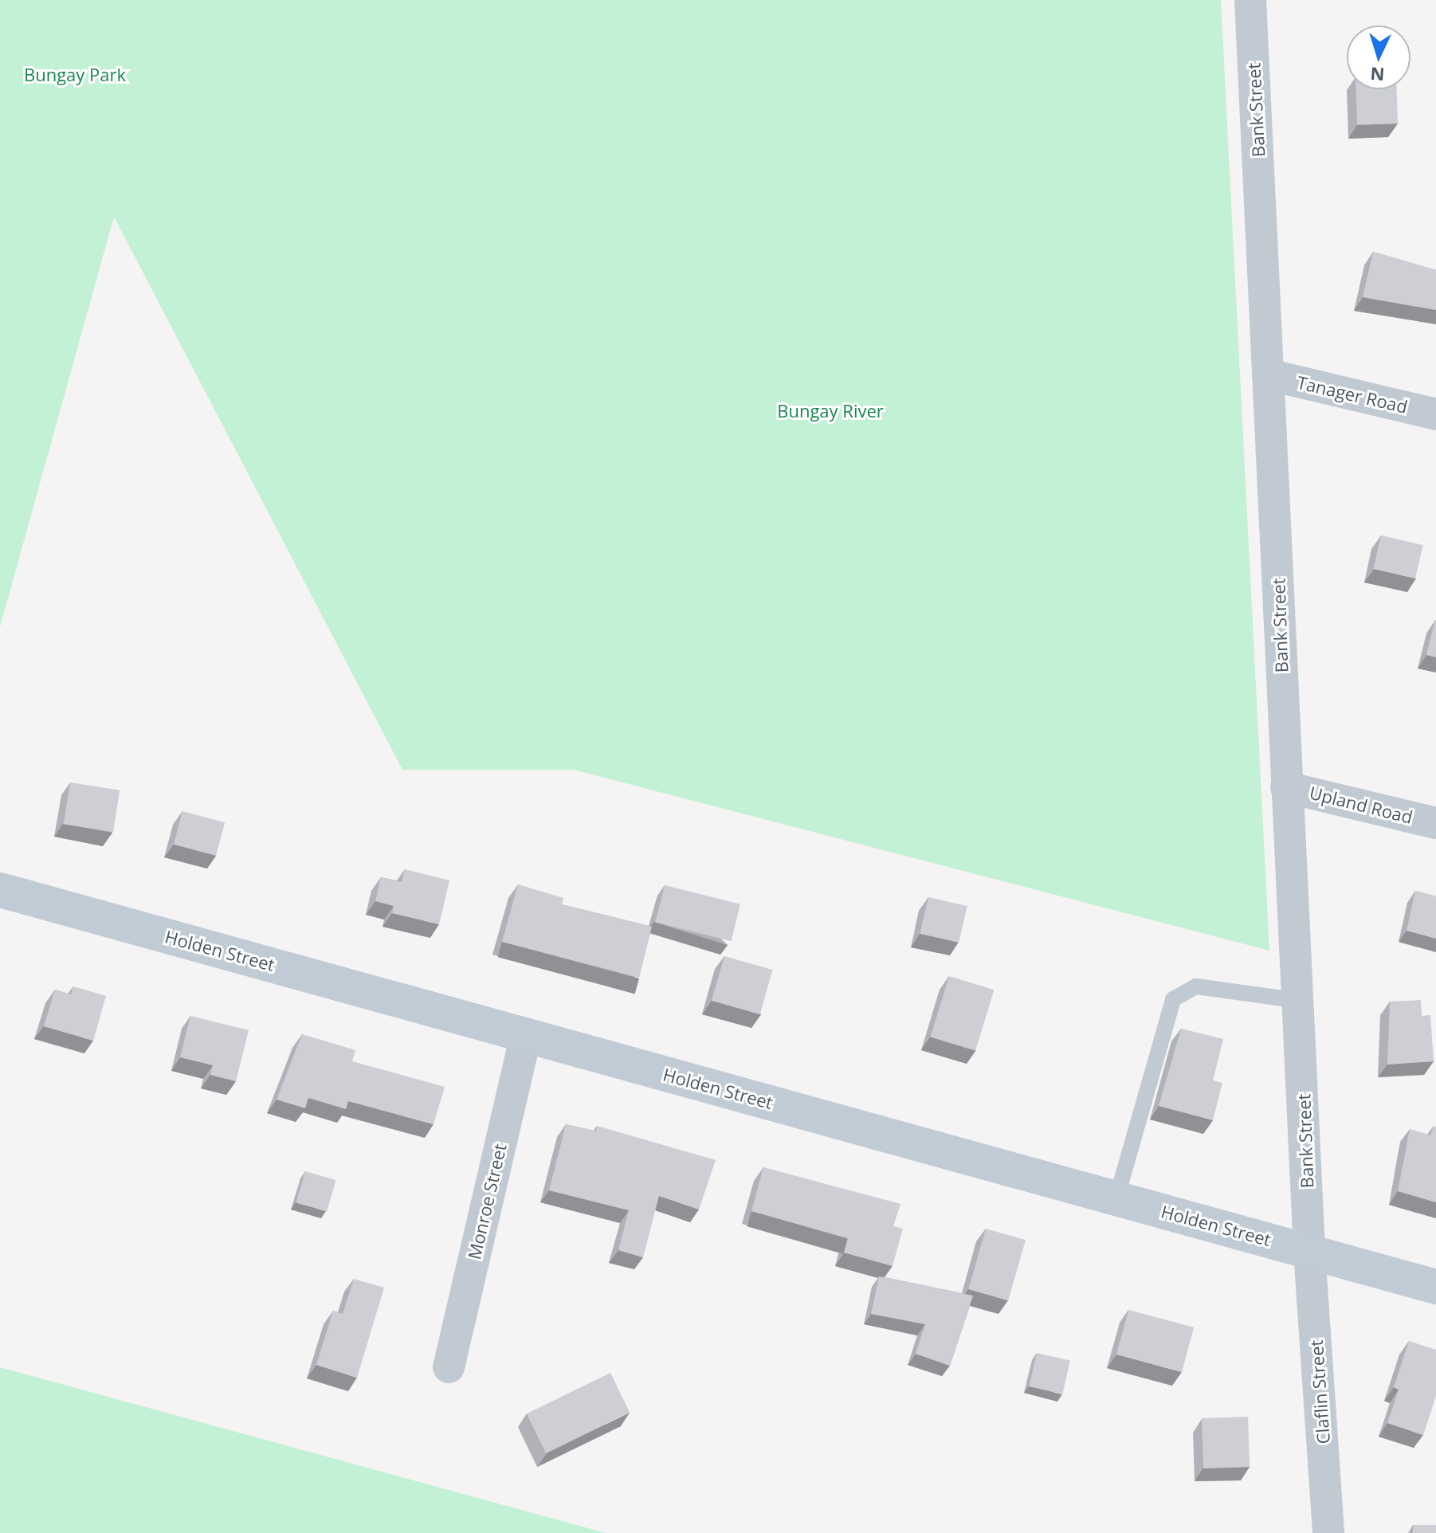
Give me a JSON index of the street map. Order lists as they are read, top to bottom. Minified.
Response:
{"streets":{"main road":["Holden Street"],"street":["Bank Street","Tanager Road","Upland Road","Monroe Street","Claflin Street"]},"crossings":[["Bank Street","Tanager Road"],["Bank Street","Upland Road"],["Bank Street","Holden Street"],["Bank Street","Claflin Street"],["Holden Street","Monroe Street"],["Holden Street","Claflin Street"]],"parks":["Bungay Park","Bungay River"],"north":"bottom"}
